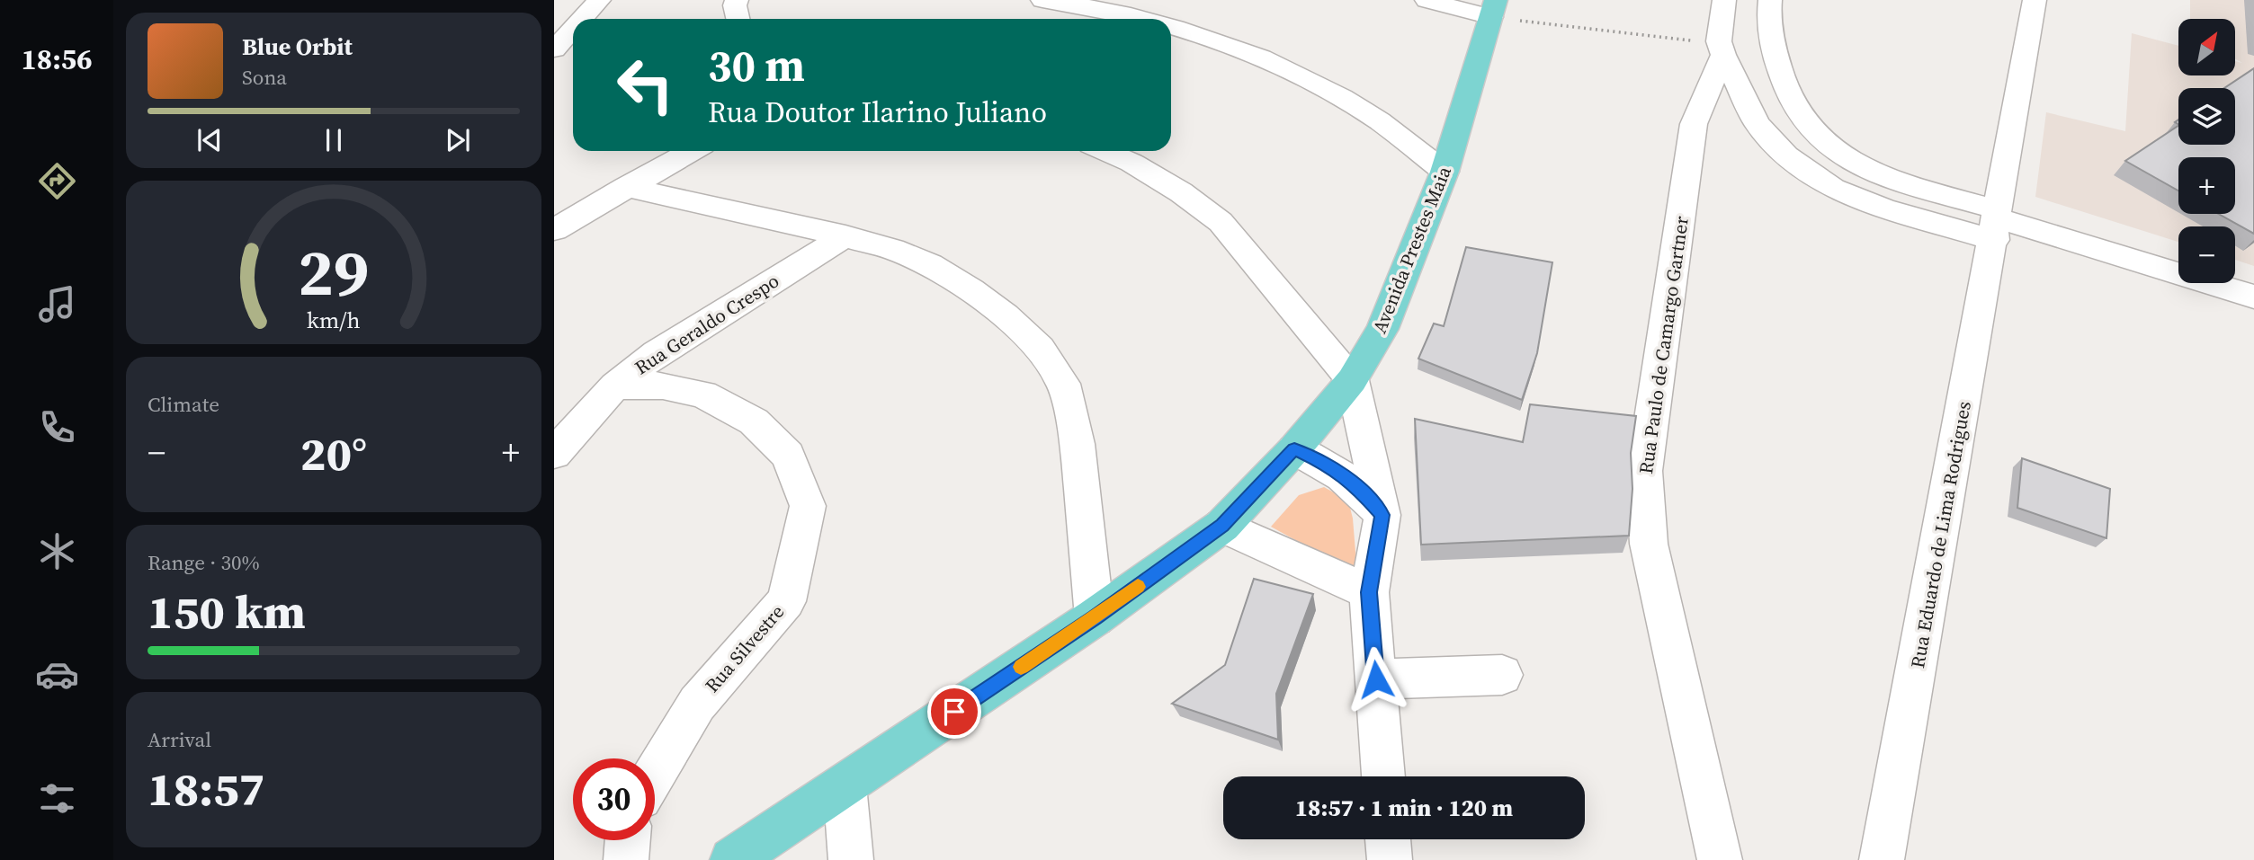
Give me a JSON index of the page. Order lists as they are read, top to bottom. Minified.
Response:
{"streets":{"main road":["Avenida Prestes Maia"],"street":["Rua Geraldo Crespo","Rua Paulo de Camargo Gartner","Rua Eduardo de Lima Rodrigues","Rua Silvestre"]},"crossings":[["Rua Geraldo Crespo","Rua Silvestre"]],"north":"top right","page":{"tabs":"18:56","map_buttons":["+","−"],"turn":["30 m","Rua Doutor Ilarino Juliano"],"song":["Blue Orbit","Sona"],"tile":["Climate",["Range · 30%","150 km"],["Arrival","18:57"]],"heat":["−","20°","+"],"limit":"30","trip":"18:57 · 1 min · 120 m","gauge":["29","km/h"]}}
